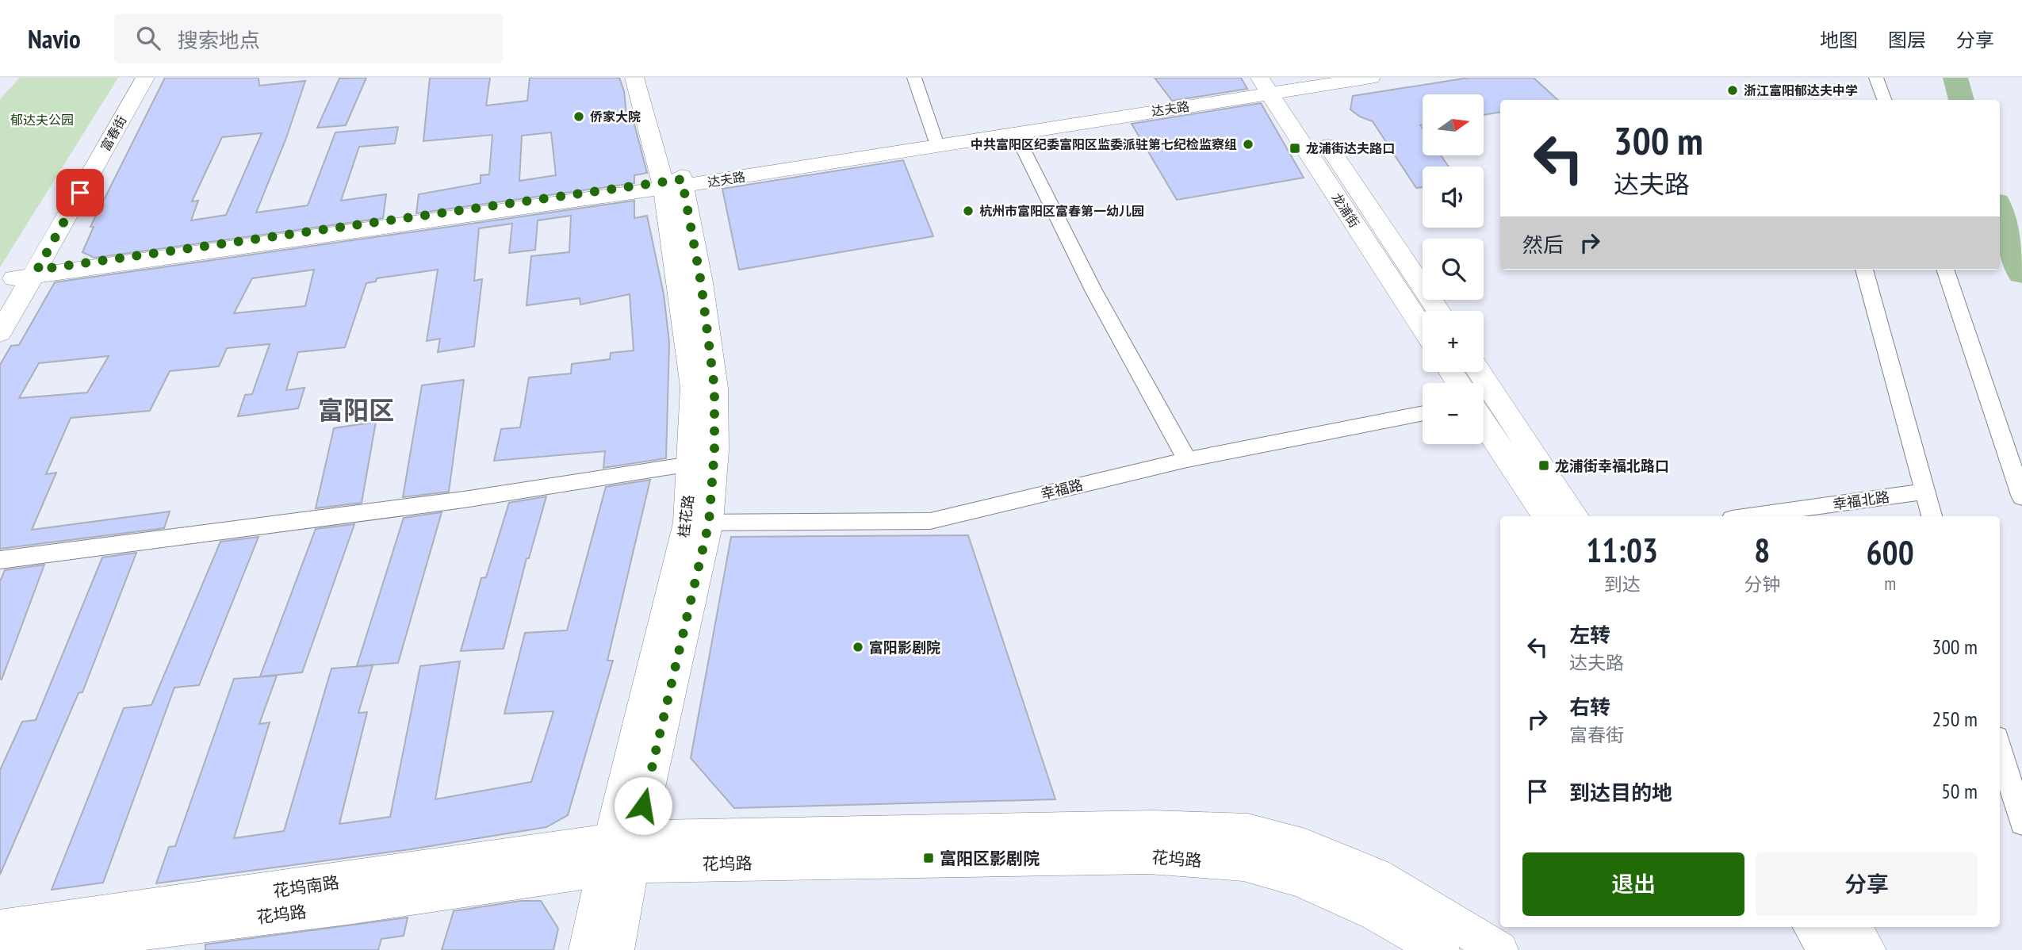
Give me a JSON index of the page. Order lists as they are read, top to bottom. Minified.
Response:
{"streets":{"main road":["达夫路","富春街","龙浦街","桂花路","花坞路","花坞南路"],"street":["幸福路","幸福北路"]},"crossings":[["达夫路","富春街"],["达夫路","龙浦街"],["达夫路","桂花路"],["幸福路","桂花路"],["桂花路","花坞路"],["桂花路","花坞南路"],["花坞路","花坞南路"]],"districts":["富阳区"],"parks":["郁达夫公园"],"places":{"other":["浙江富阳郁达夫中学","侨家大院","中共富阳区纪委富阳区监委派驻第七纪检监察组","杭州市富阳区富春第一幼儿园","富阳影剧院"],"transit":["龙浦街达夫路口","龙浦街幸福北路口","富阳区影剧院"]},"north":"right","page":{"header":"Navio","search":"搜索地点","nav":["地图","图层","分享"],"map_buttons":["+","−"],"turn":["300 m","达夫路"],"then":"然后","eta":["11:03","到达","8","分钟","600","m"],"list":[{"name":"左转","note":"达夫路","value":"300 m"},{"name":"右转","note":"富春街","value":"250 m"},{"name":"到达目的地","value":"50 m"}],"buttons":["退出","分享"]}}
